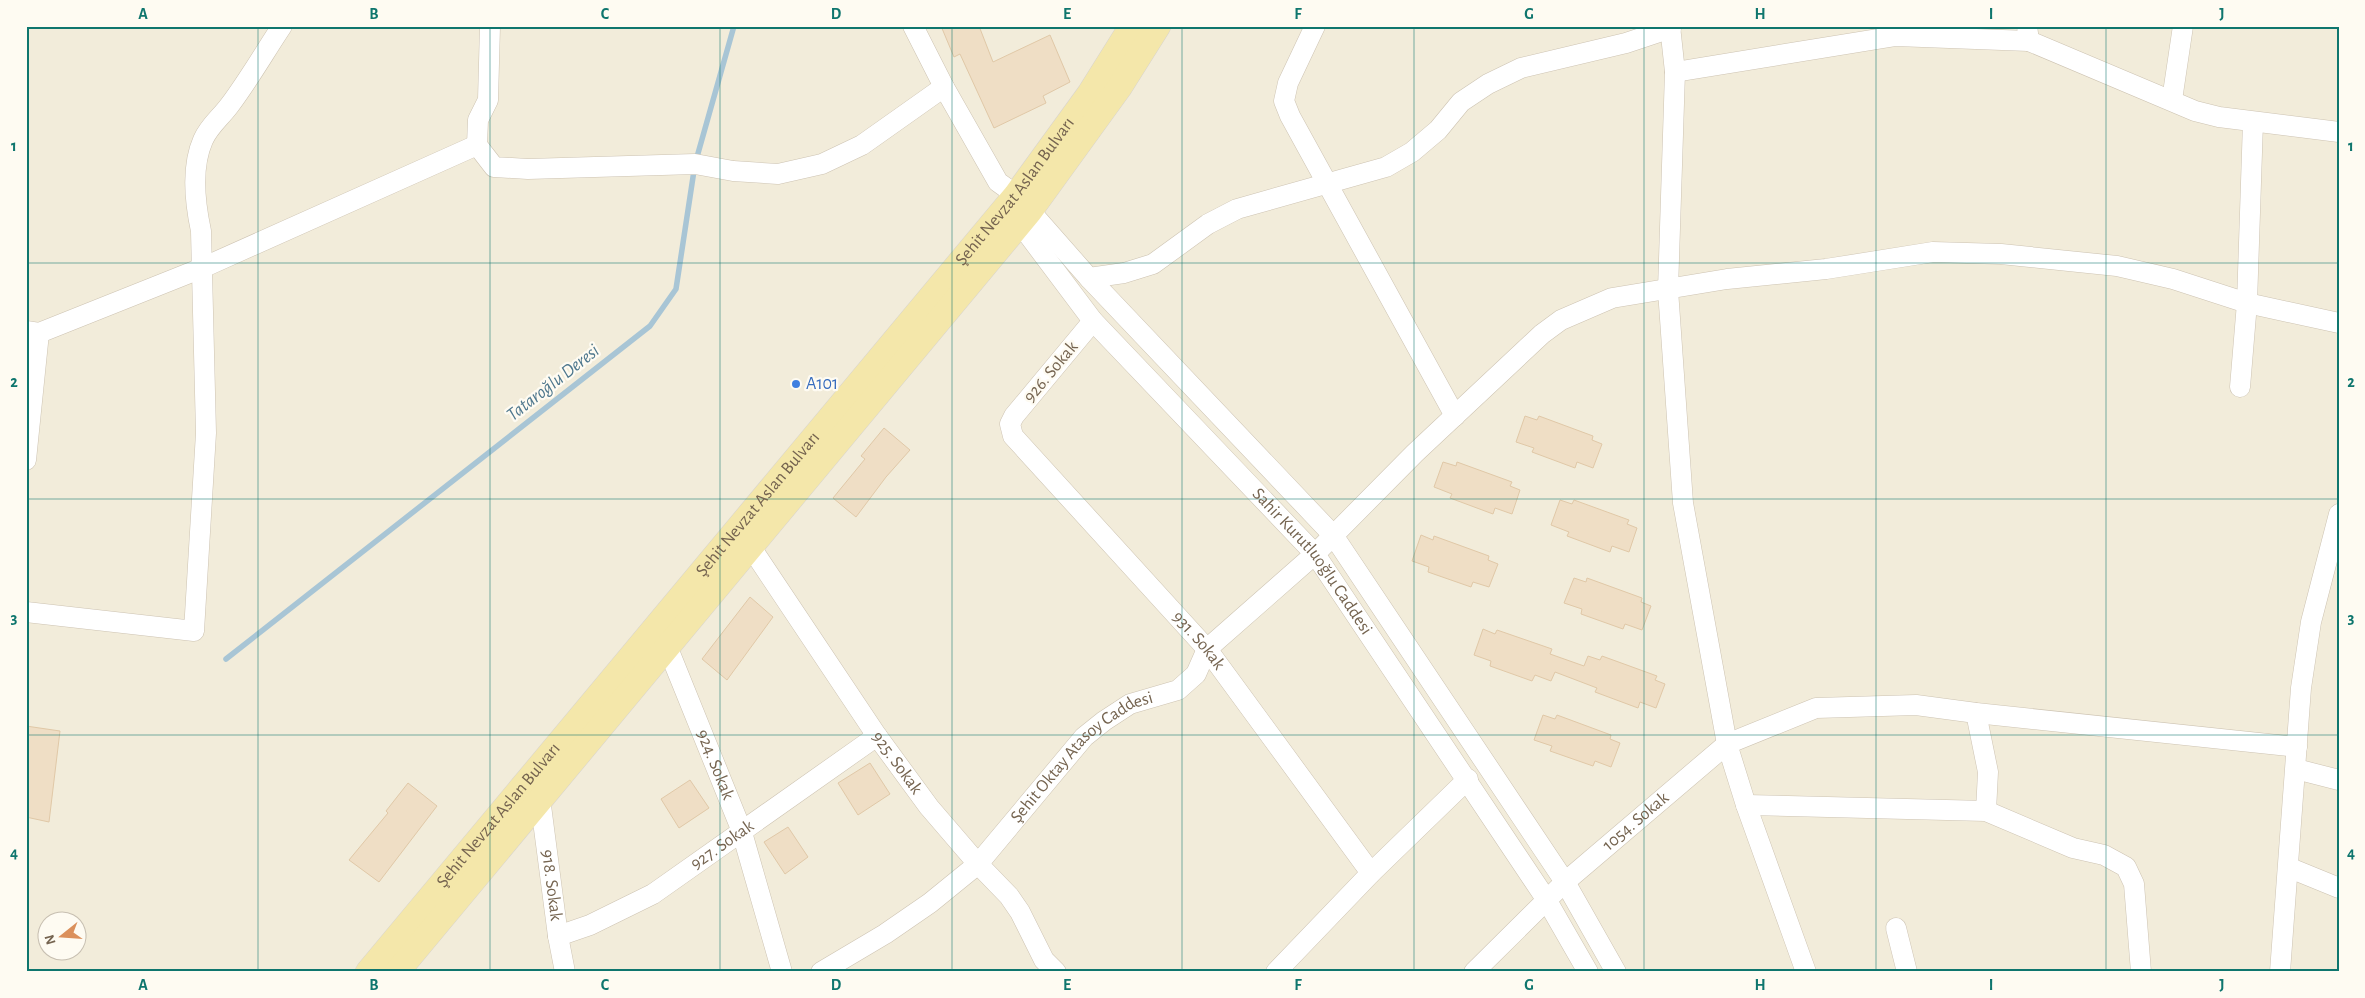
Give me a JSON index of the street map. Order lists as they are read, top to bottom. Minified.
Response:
{"streets":{"main road":["Şehit Nevzat Aslan Bulvarı"],"street":["926. Sokak","Sahir Kurutluoğlu Caddesi","931. Sokak","Şehit Oktay Atasoy Caddesi","924. Sokak","925. Sokak","1054. Sokak","927. Sokak","918. Sokak"]},"crossings":[["Şehit Nevzat Aslan Bulvarı","Sahir Kurutluoğlu Caddesi"],["Şehit Nevzat Aslan Bulvarı","924. Sokak"],["Şehit Nevzat Aslan Bulvarı","925. Sokak"],["Şehit Nevzat Aslan Bulvarı","918. Sokak"],["926. Sokak","Sahir Kurutluoğlu Caddesi"],["926. Sokak","931. Sokak"],["Sahir Kurutluoğlu Caddesi","Şehit Oktay Atasoy Caddesi"],["Sahir Kurutluoğlu Caddesi","1054. Sokak"],["931. Sokak","Şehit Oktay Atasoy Caddesi"],["Şehit Oktay Atasoy Caddesi","925. Sokak"],["924. Sokak","927. Sokak"],["925. Sokak","927. Sokak"],["927. Sokak","918. Sokak"]],"water":["Tataroğlu Deresi"],"places":["A101"],"north":"left","grid":{"columns":["A","B","C","D","E","F","G","H","I","J"],"rows":["1","2","3","4"]}}
